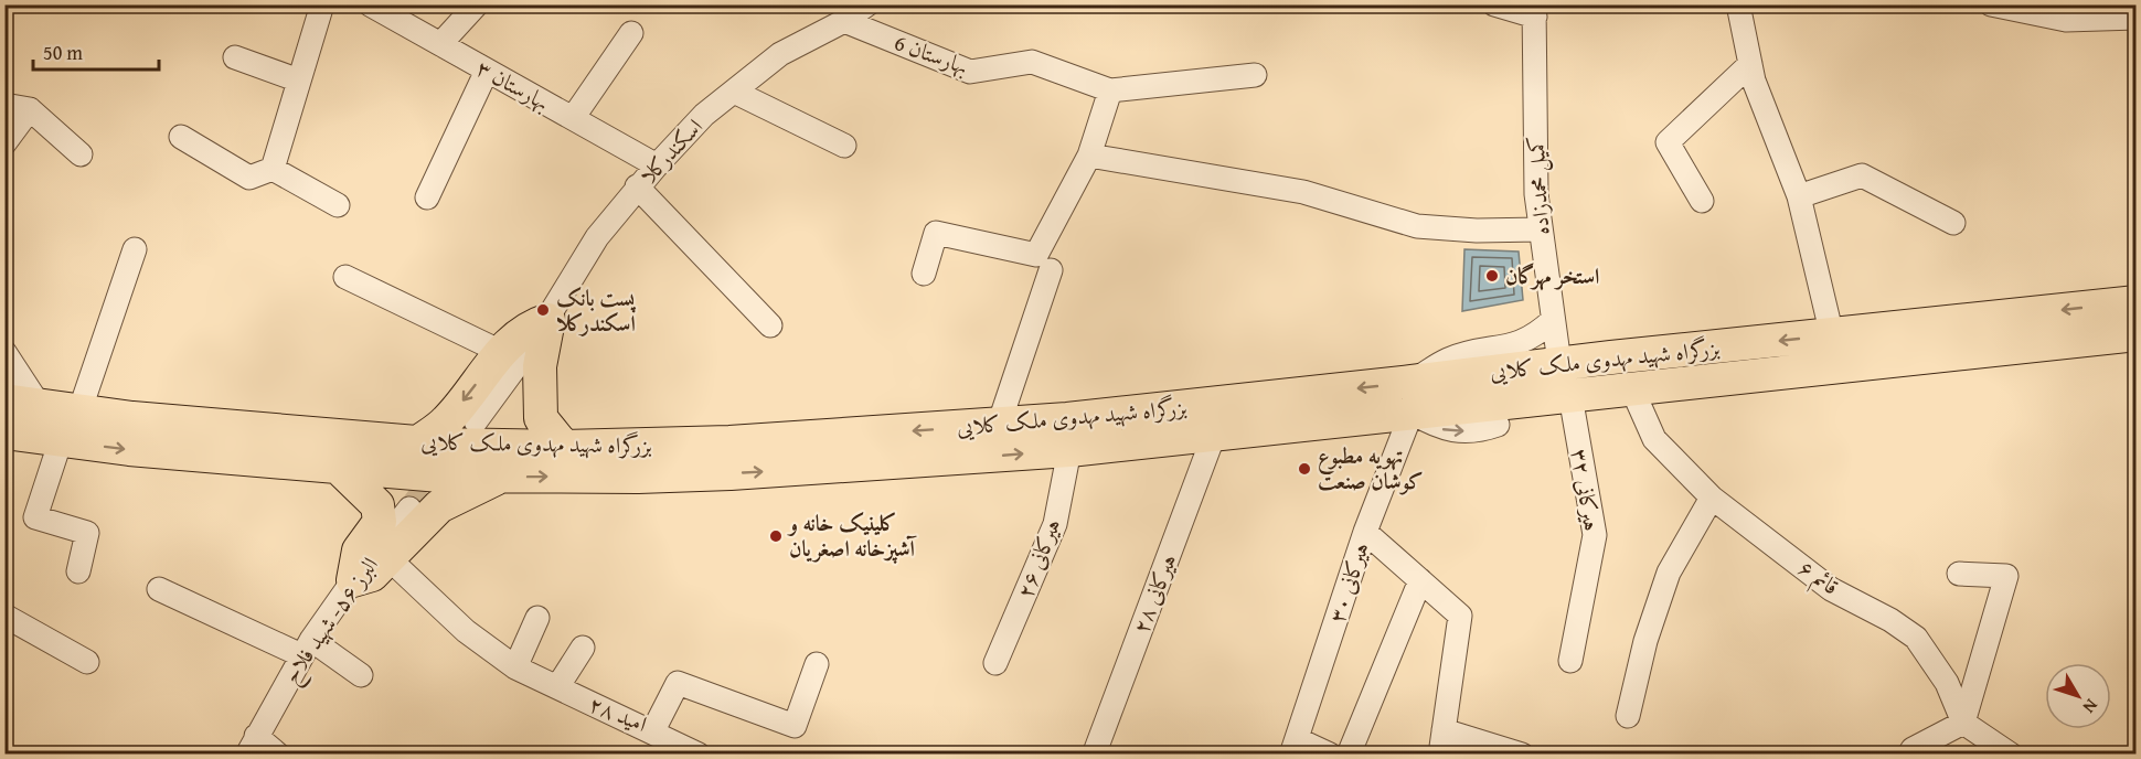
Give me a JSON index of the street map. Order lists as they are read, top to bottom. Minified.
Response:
{"streets":{"highway":["بزرگراه شهید مهدوی ملک کلایی"],"street":["بهارستان 6","بهارستان ۳","اسکندرکلا","کمیل محمدزاده","هیرکانی ۳۲","هیرکانی ۲۶","قائم ۶","هیرکانی ۳۰","هیرکانی ۲۸","البرز ۵۶- شهید فلاح","امید ۲۸"]},"crossings":[["بهارستان 6","اسکندرکلا"],["بهارستان ۳","اسکندرکلا"],["کمیل محمدزاده","بزرگراه شهید مهدوی ملک کلایی"],["بزرگراه شهید مهدوی ملک کلایی","هیرکانی ۳۲"],["بزرگراه شهید مهدوی ملک کلایی","هیرکانی ۲۶"],["بزرگراه شهید مهدوی ملک کلایی","قائم ۶"],["بزرگراه شهید مهدوی ملک کلایی","هیرکانی ۳۰"],["بزرگراه شهید مهدوی ملک کلایی","هیرکانی ۲۸"]],"places":["استخر مهرگان","پست بانک اسکندرکلا","تهویه مطبوع کوشان صنعت","کلینیک خانه و آشپزخانه اصغریان"],"scale_bar":"50 m","north":"bottom right"}
